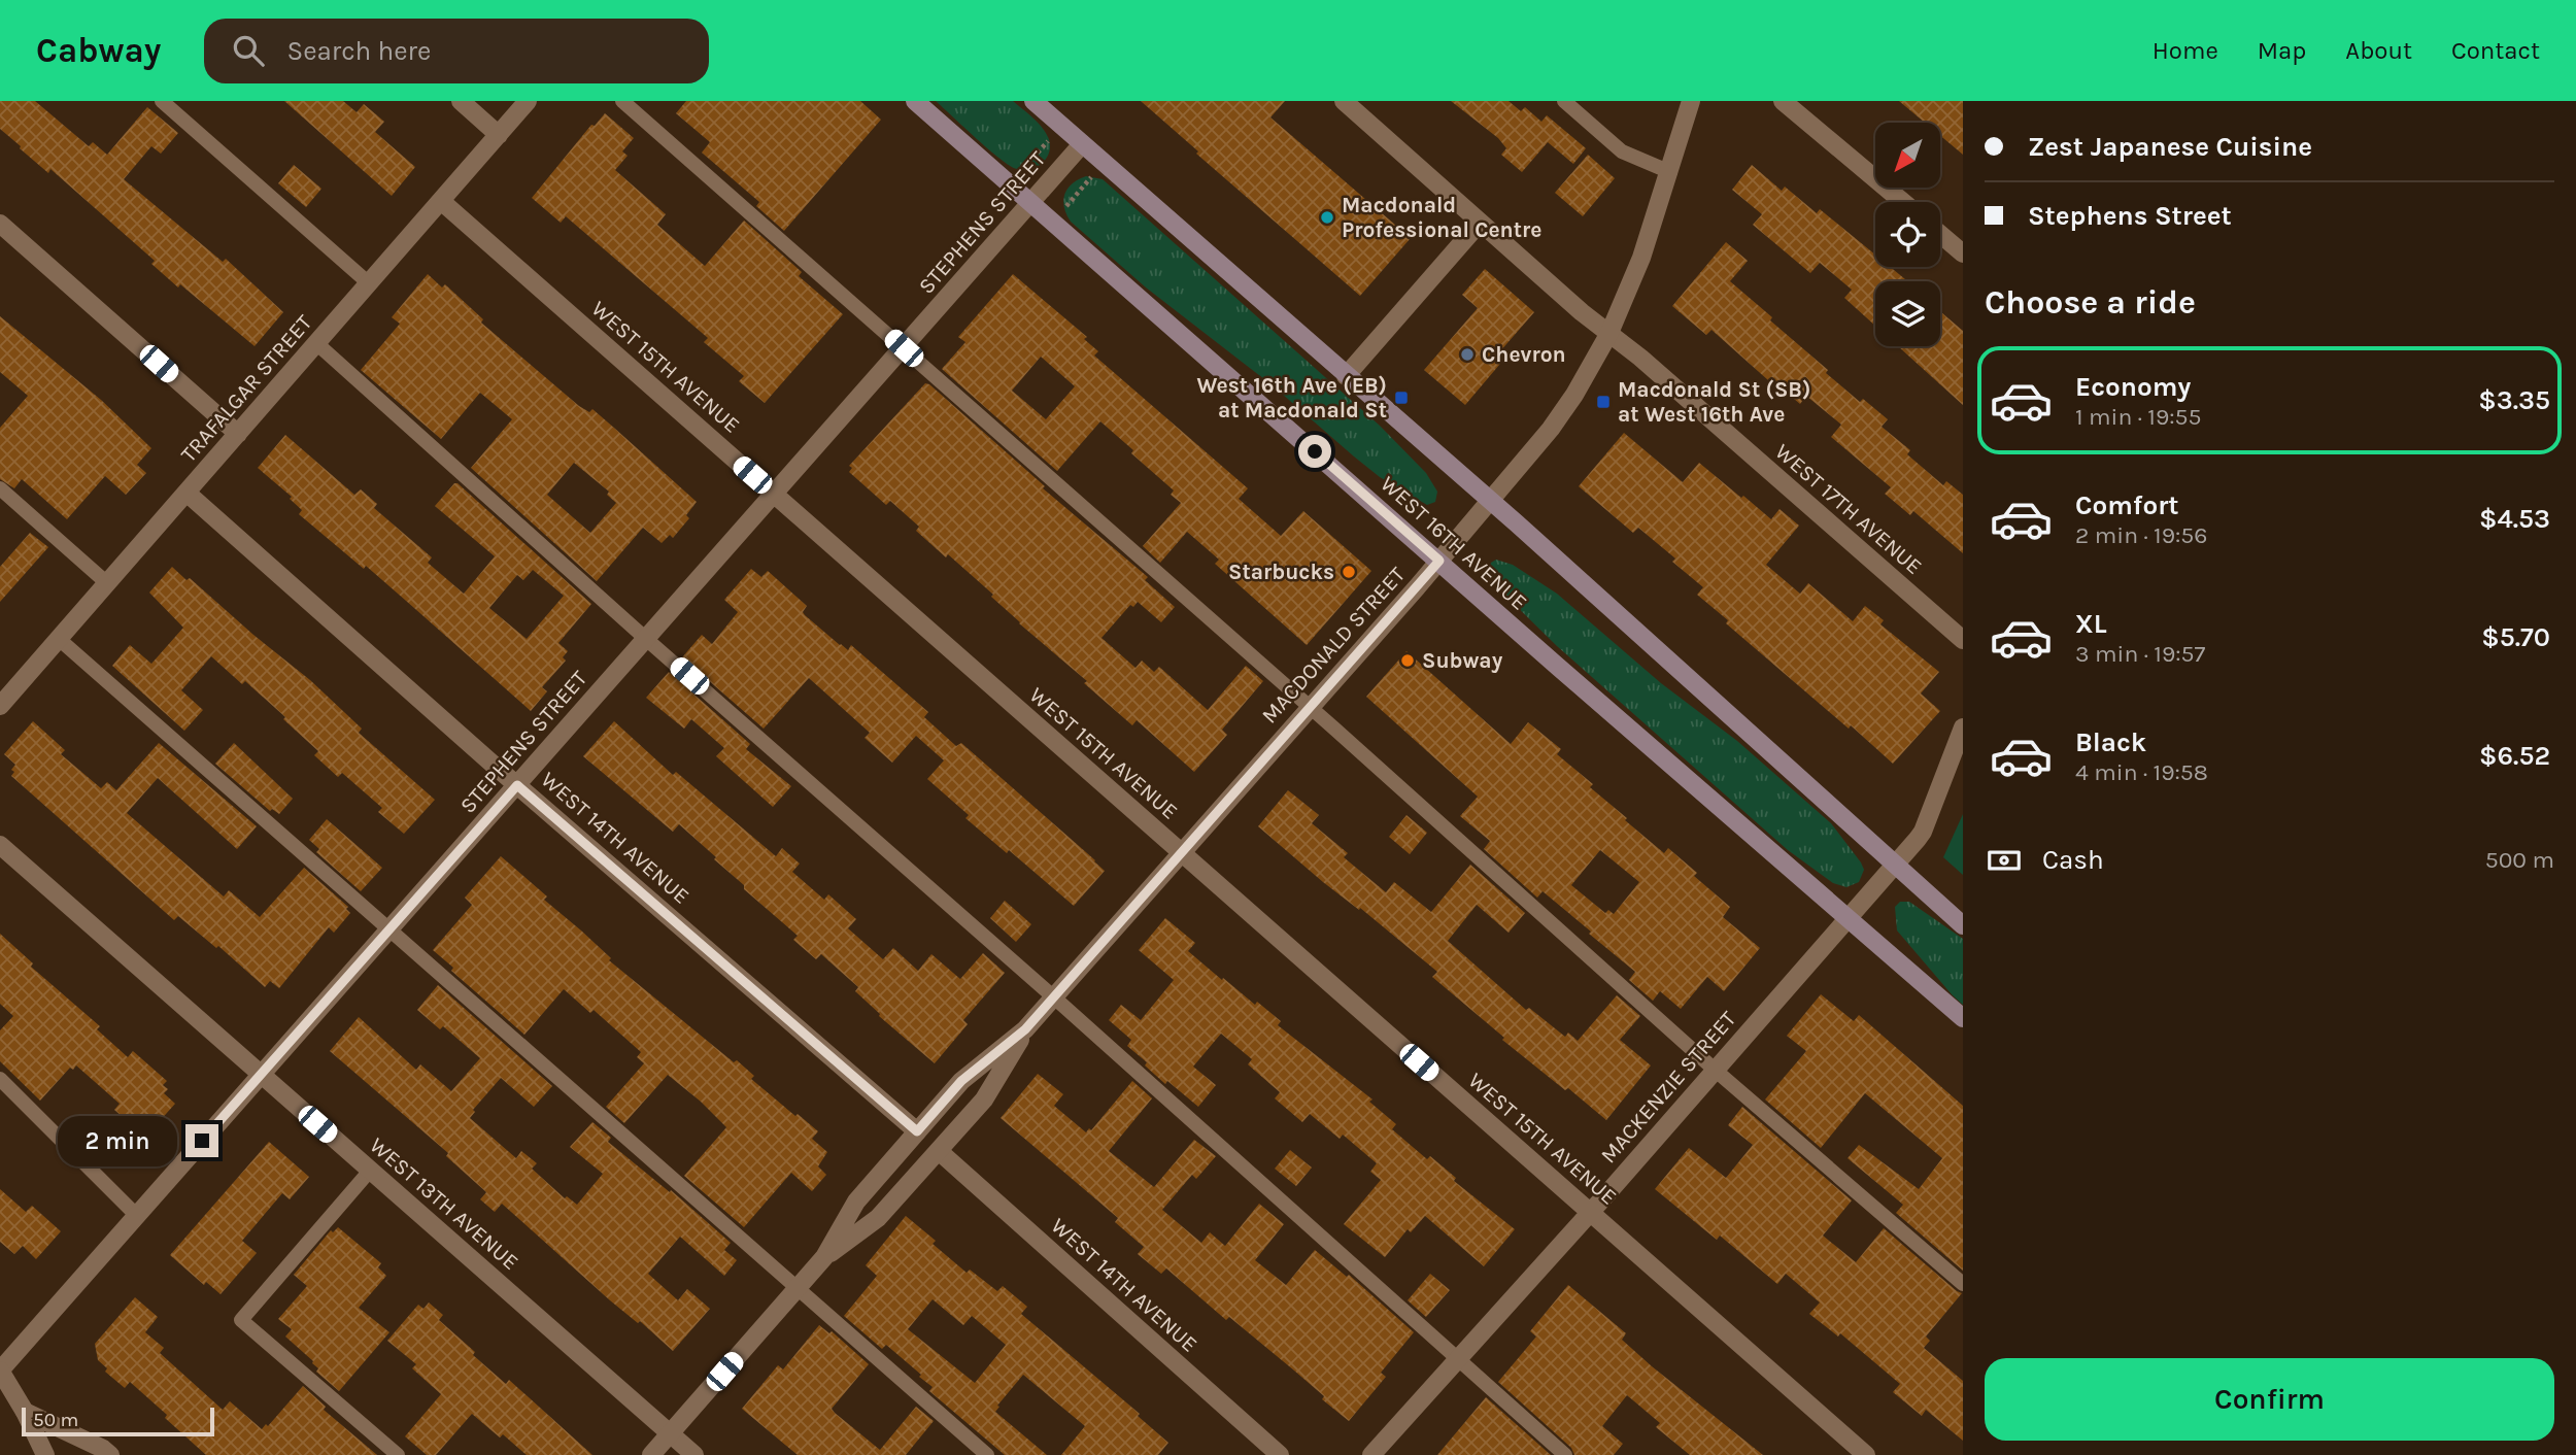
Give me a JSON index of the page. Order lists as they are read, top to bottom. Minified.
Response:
{"streets":{"main road":["WEST 16TH AVENUE"],"street":["STEPHENS STREET","WEST 15TH AVENUE","TRAFALGAR STREET","WEST 17TH AVENUE","MACDONALD STREET","WEST 14TH AVENUE","MACKENZIE STREET","WEST 13TH AVENUE"]},"crossings":[["STEPHENS STREET","WEST 15TH AVENUE"],["STEPHENS STREET","WEST 16TH AVENUE"],["STEPHENS STREET","WEST 14TH AVENUE"],["STEPHENS STREET","WEST 13TH AVENUE"],["WEST 15TH AVENUE","TRAFALGAR STREET"],["WEST 15TH AVENUE","MACDONALD STREET"],["WEST 15TH AVENUE","MACKENZIE STREET"],["TRAFALGAR STREET","WEST 14TH AVENUE"],["WEST 17TH AVENUE","MACDONALD STREET"],["WEST 16TH AVENUE","MACDONALD STREET"],["WEST 16TH AVENUE","MACKENZIE STREET"],["MACDONALD STREET","WEST 14TH AVENUE"],["MACDONALD STREET","WEST 13TH AVENUE"]],"places":{"other":["Macdonald Professional Centre","Chevron","Starbucks","Subway"],"transit":["West 16th Ave (EB) at Macdonald St","Macdonald St (SB) at West 16th Ave"]},"scale_bar":"50 m","north":"bottom left","page":{"header":"Cabway","search":"Search here","nav":["Home","Map","About","Contact"],"banner":["Zest Japanese Cuisine","Stephens Street"],"heading":"Choose a ride","list":[{"name":"Economy","note":"1 min · 19:55","value":"$3.35"},{"name":"Comfort","note":"2 min · 19:56","value":"$4.53"},{"name":"XL","note":"3 min · 19:57","value":"$5.70"},{"name":"Black","note":"4 min · 19:58","value":"$6.52"}],"pay":["Cash","500 m"],"bubble":"2 min","buttons":"Confirm","scale":"50 m"}}
